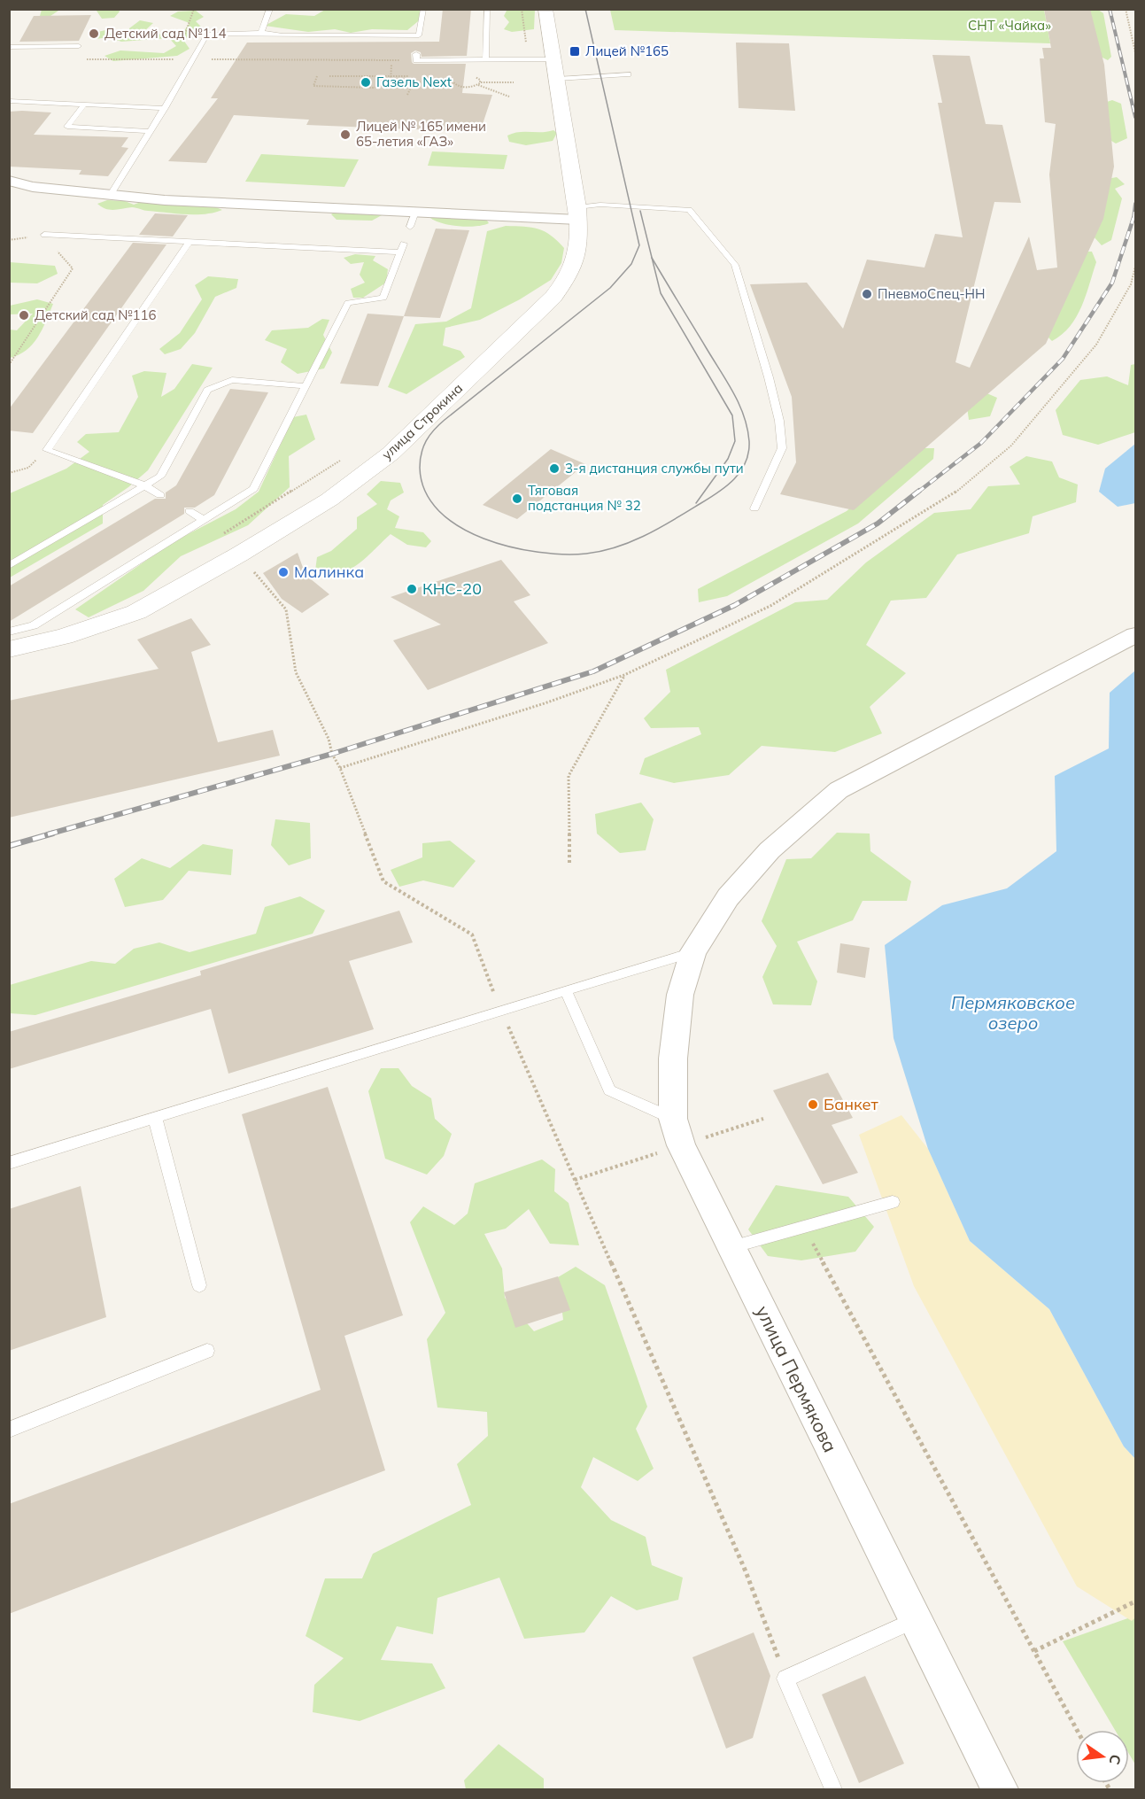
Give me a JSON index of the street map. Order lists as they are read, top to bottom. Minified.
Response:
{"streets":{"street":["улица Строкина","улица Пермякова"]},"water":["Пермяковское озеро"],"parks":["СНТ «Чайка»"],"places":{"other":["Детский сад №114","Газель Next","Лицей № 165 имени 65-летия «ГАЗ»","ПневмоСпец-НН","Детский сад №116","3-я дистанция службы пути","Тяговая подстанция № 32","Малинка","КНС-20","Банкет"],"transit":["Лицей №165"]},"north":"right"}
